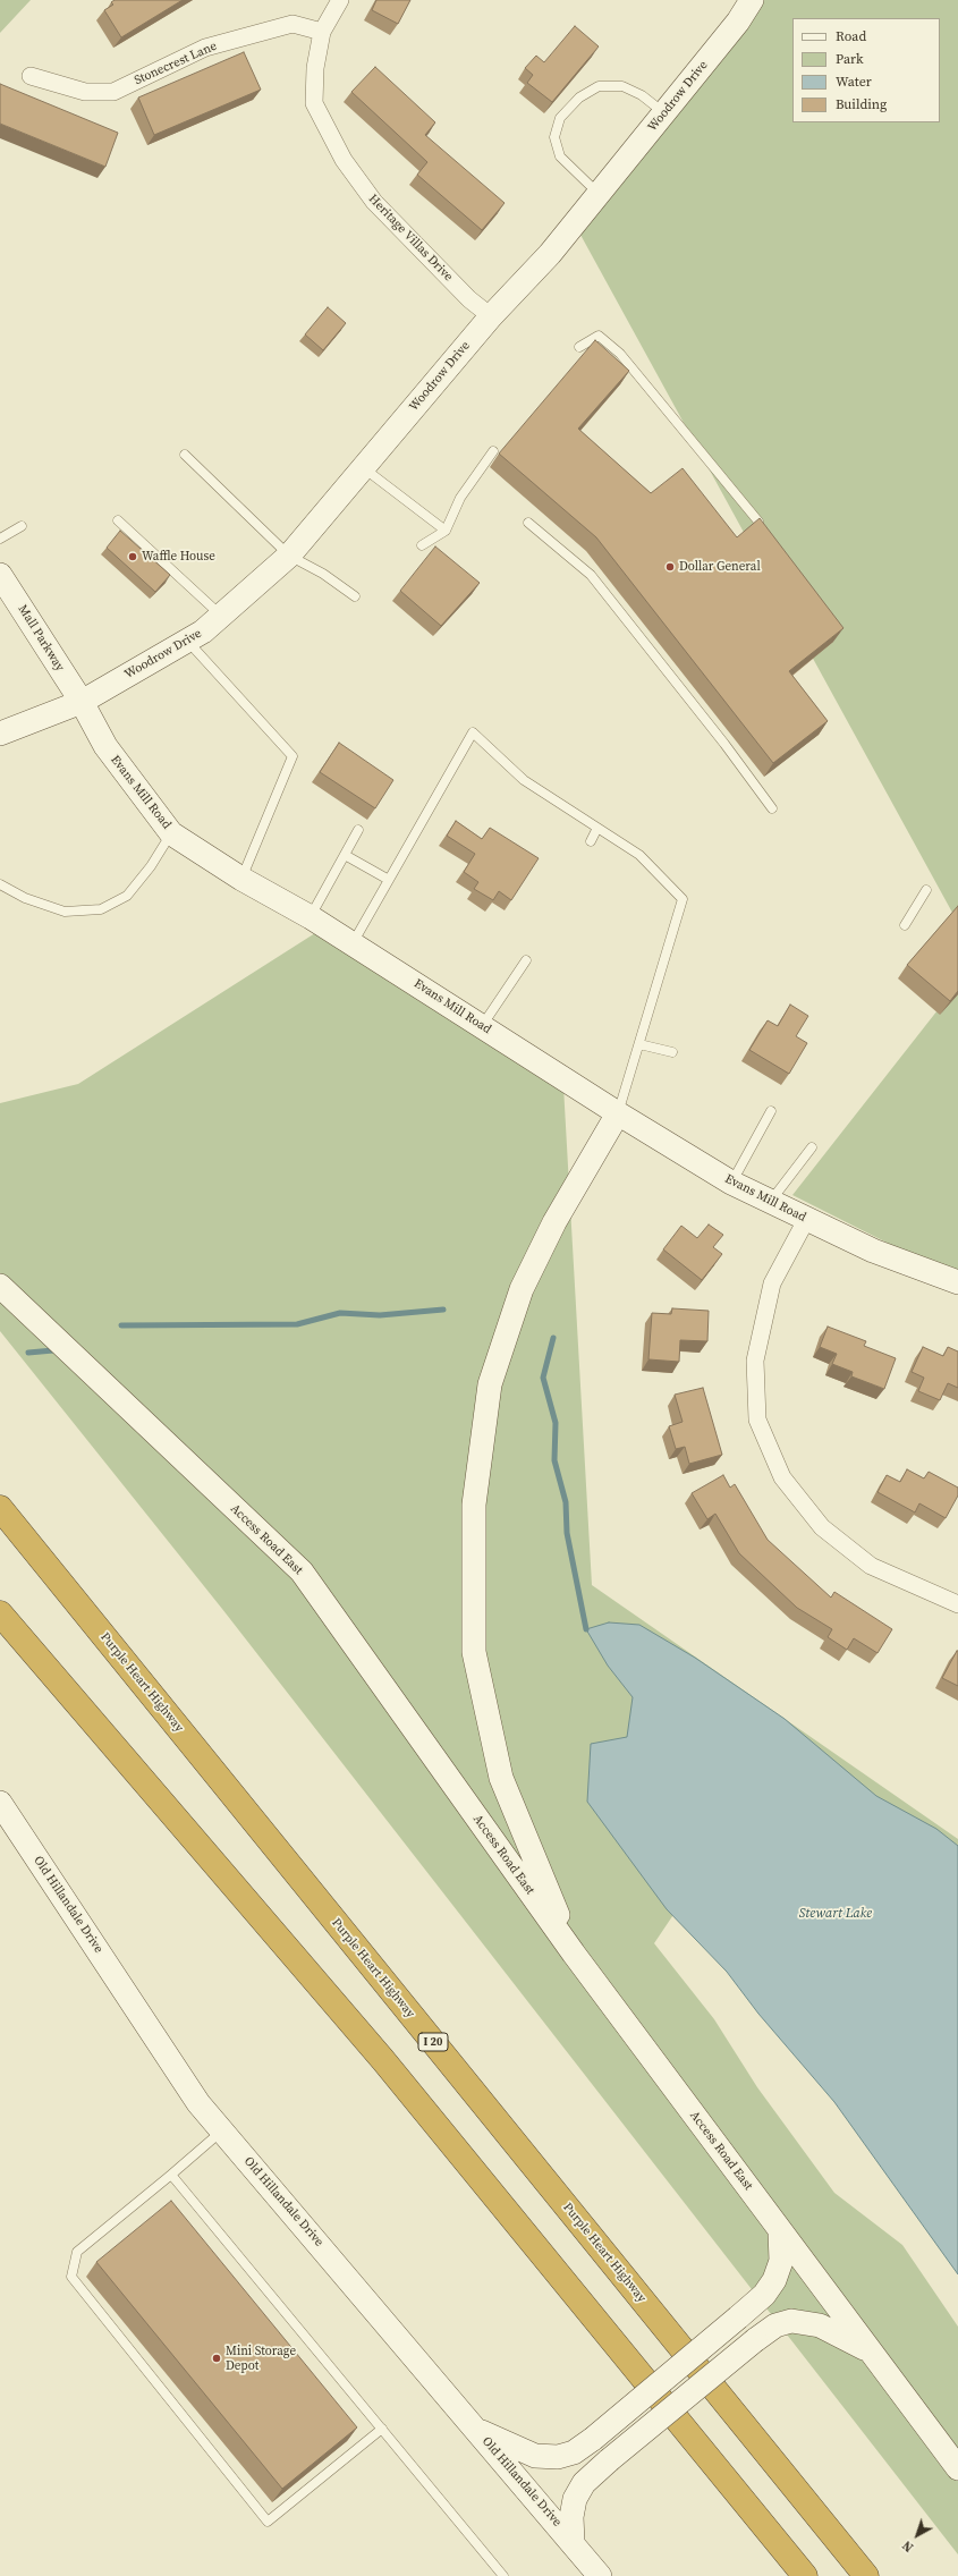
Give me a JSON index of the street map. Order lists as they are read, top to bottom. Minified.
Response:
{"streets":{"highway":["Purple Heart Highway","I 20"],"main road":["Woodrow Drive","Mall Parkway","Evans Mill Road","Access Road East","Old Hillandale Drive"],"street":["Stonecrest Lane","Heritage Villas Drive"]},"crossings":[["Stonecrest Lane","Heritage Villas Drive"],["Woodrow Drive","Heritage Villas Drive"],["Woodrow Drive","Mall Parkway"],["Woodrow Drive","Evans Mill Road"],["Mall Parkway","Evans Mill Road"]],"water":["Stewart Lake"],"places":["Waffle House","Dollar General","Mini Storage Depot"],"legend":["Road","Park","Water","Building"],"north":"bottom left"}
